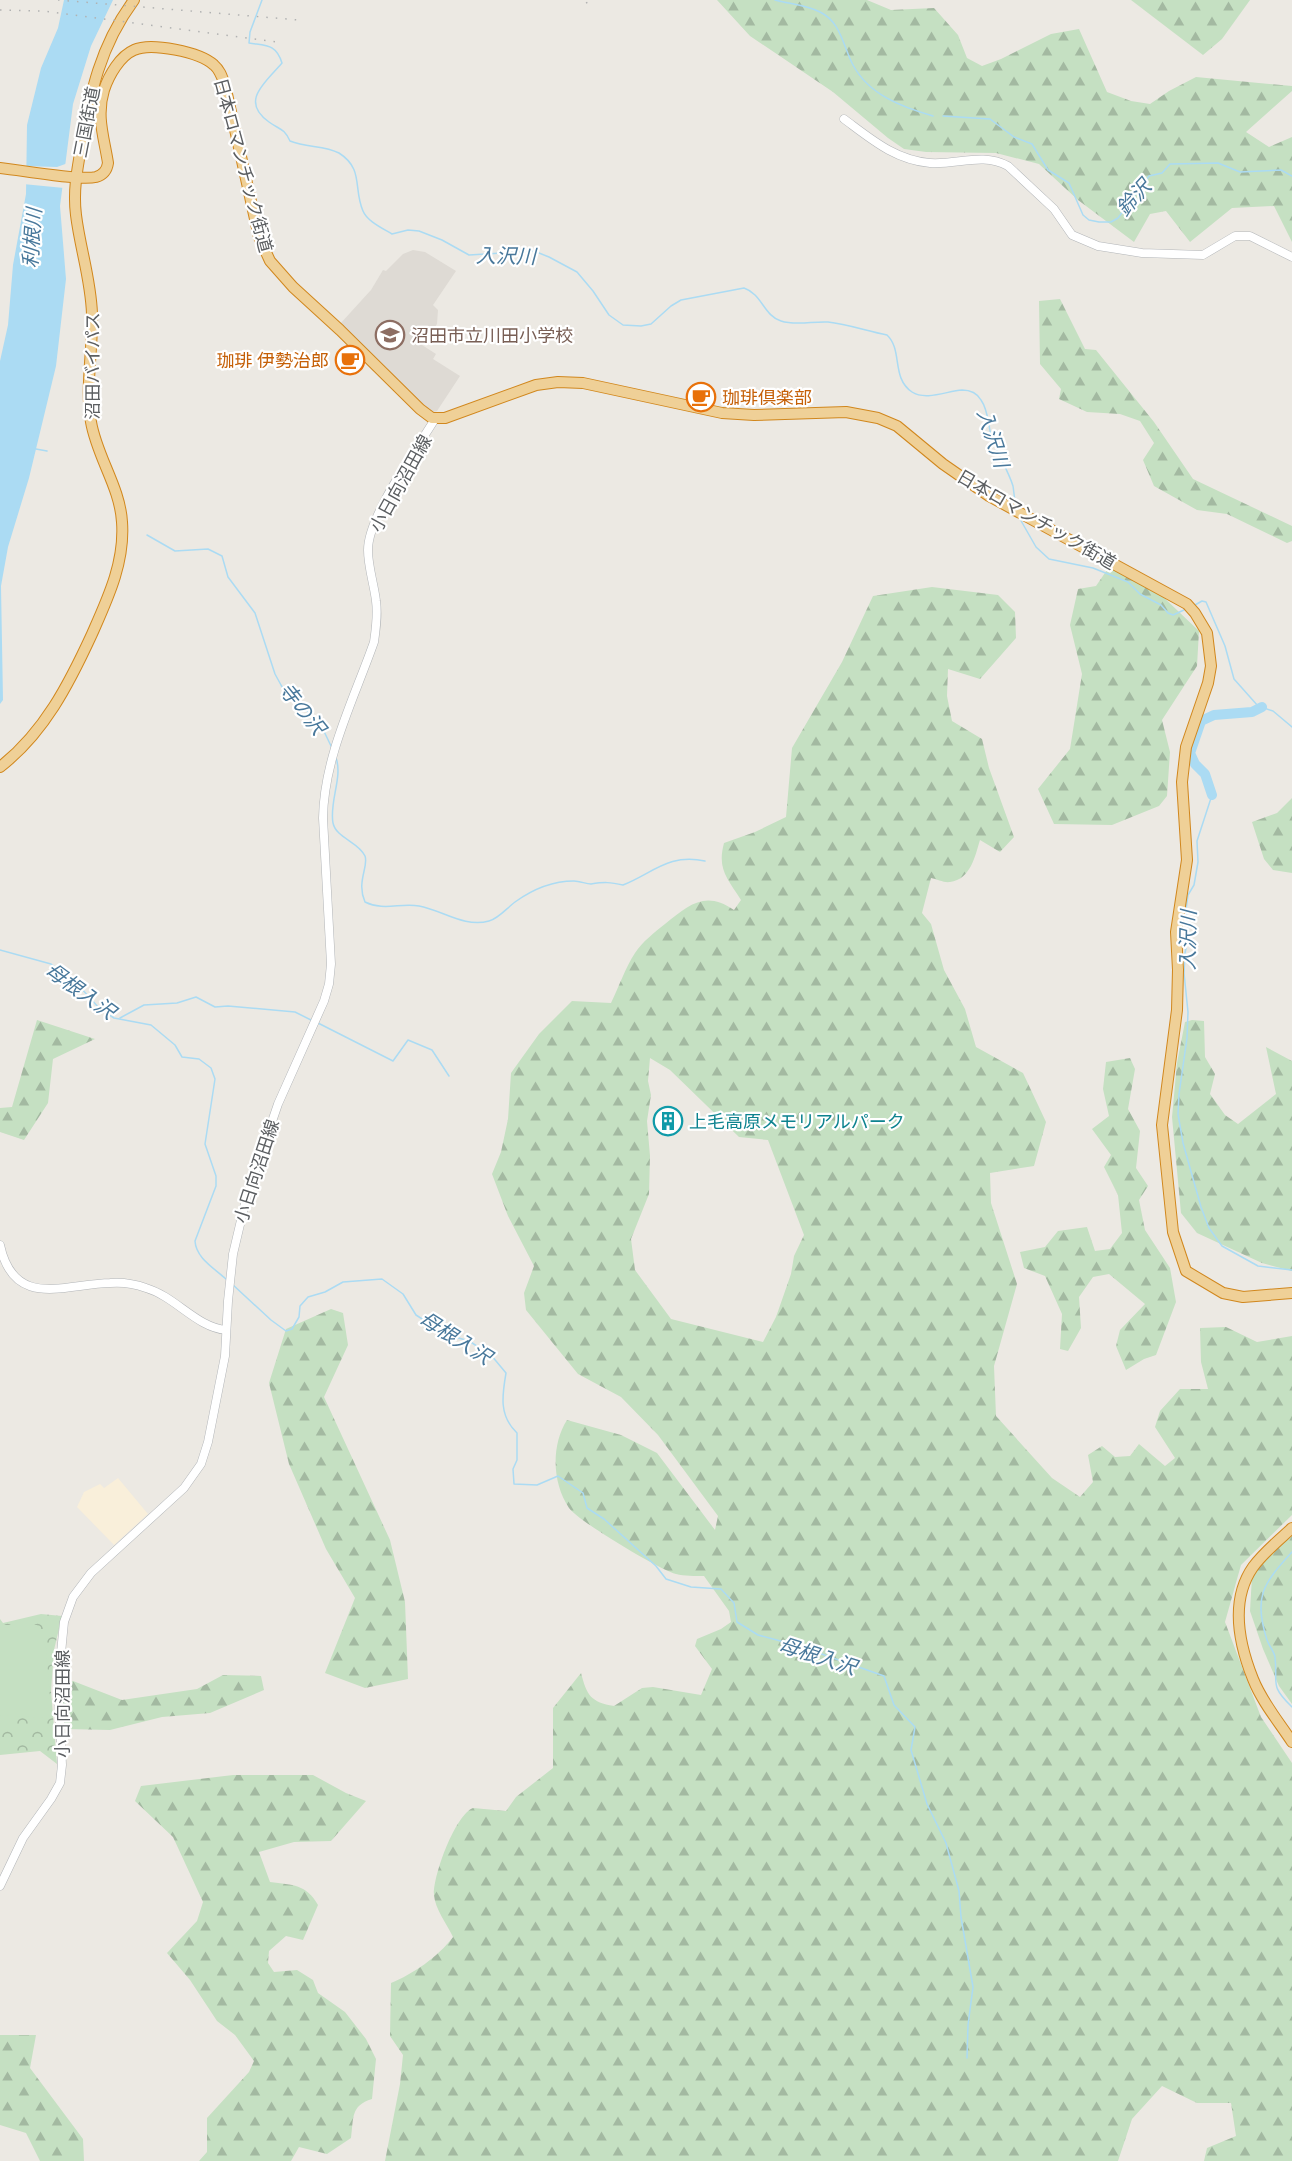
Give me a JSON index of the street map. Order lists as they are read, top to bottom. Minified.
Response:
{"streets":{"highway":["三国街道","日本ロマンチック街道","沼田バイパス"],"main road":["小日向沼田線"]},"crossings":[["三国街道","日本ロマンチック街道"],["三国街道","沼田バイパス"],["日本ロマンチック街道","沼田バイパス"],["日本ロマンチック街道","小日向沼田線"]],"water":["鈴沢","利根川","入沢川","寺の沢","母根入沢"],"places":{"school or university":["沼田市立川田小学校"],"cafe":["珈琲 伊勢治郎","珈琲倶楽部"],"building":["上毛高原メモリアルパーク"]}}
